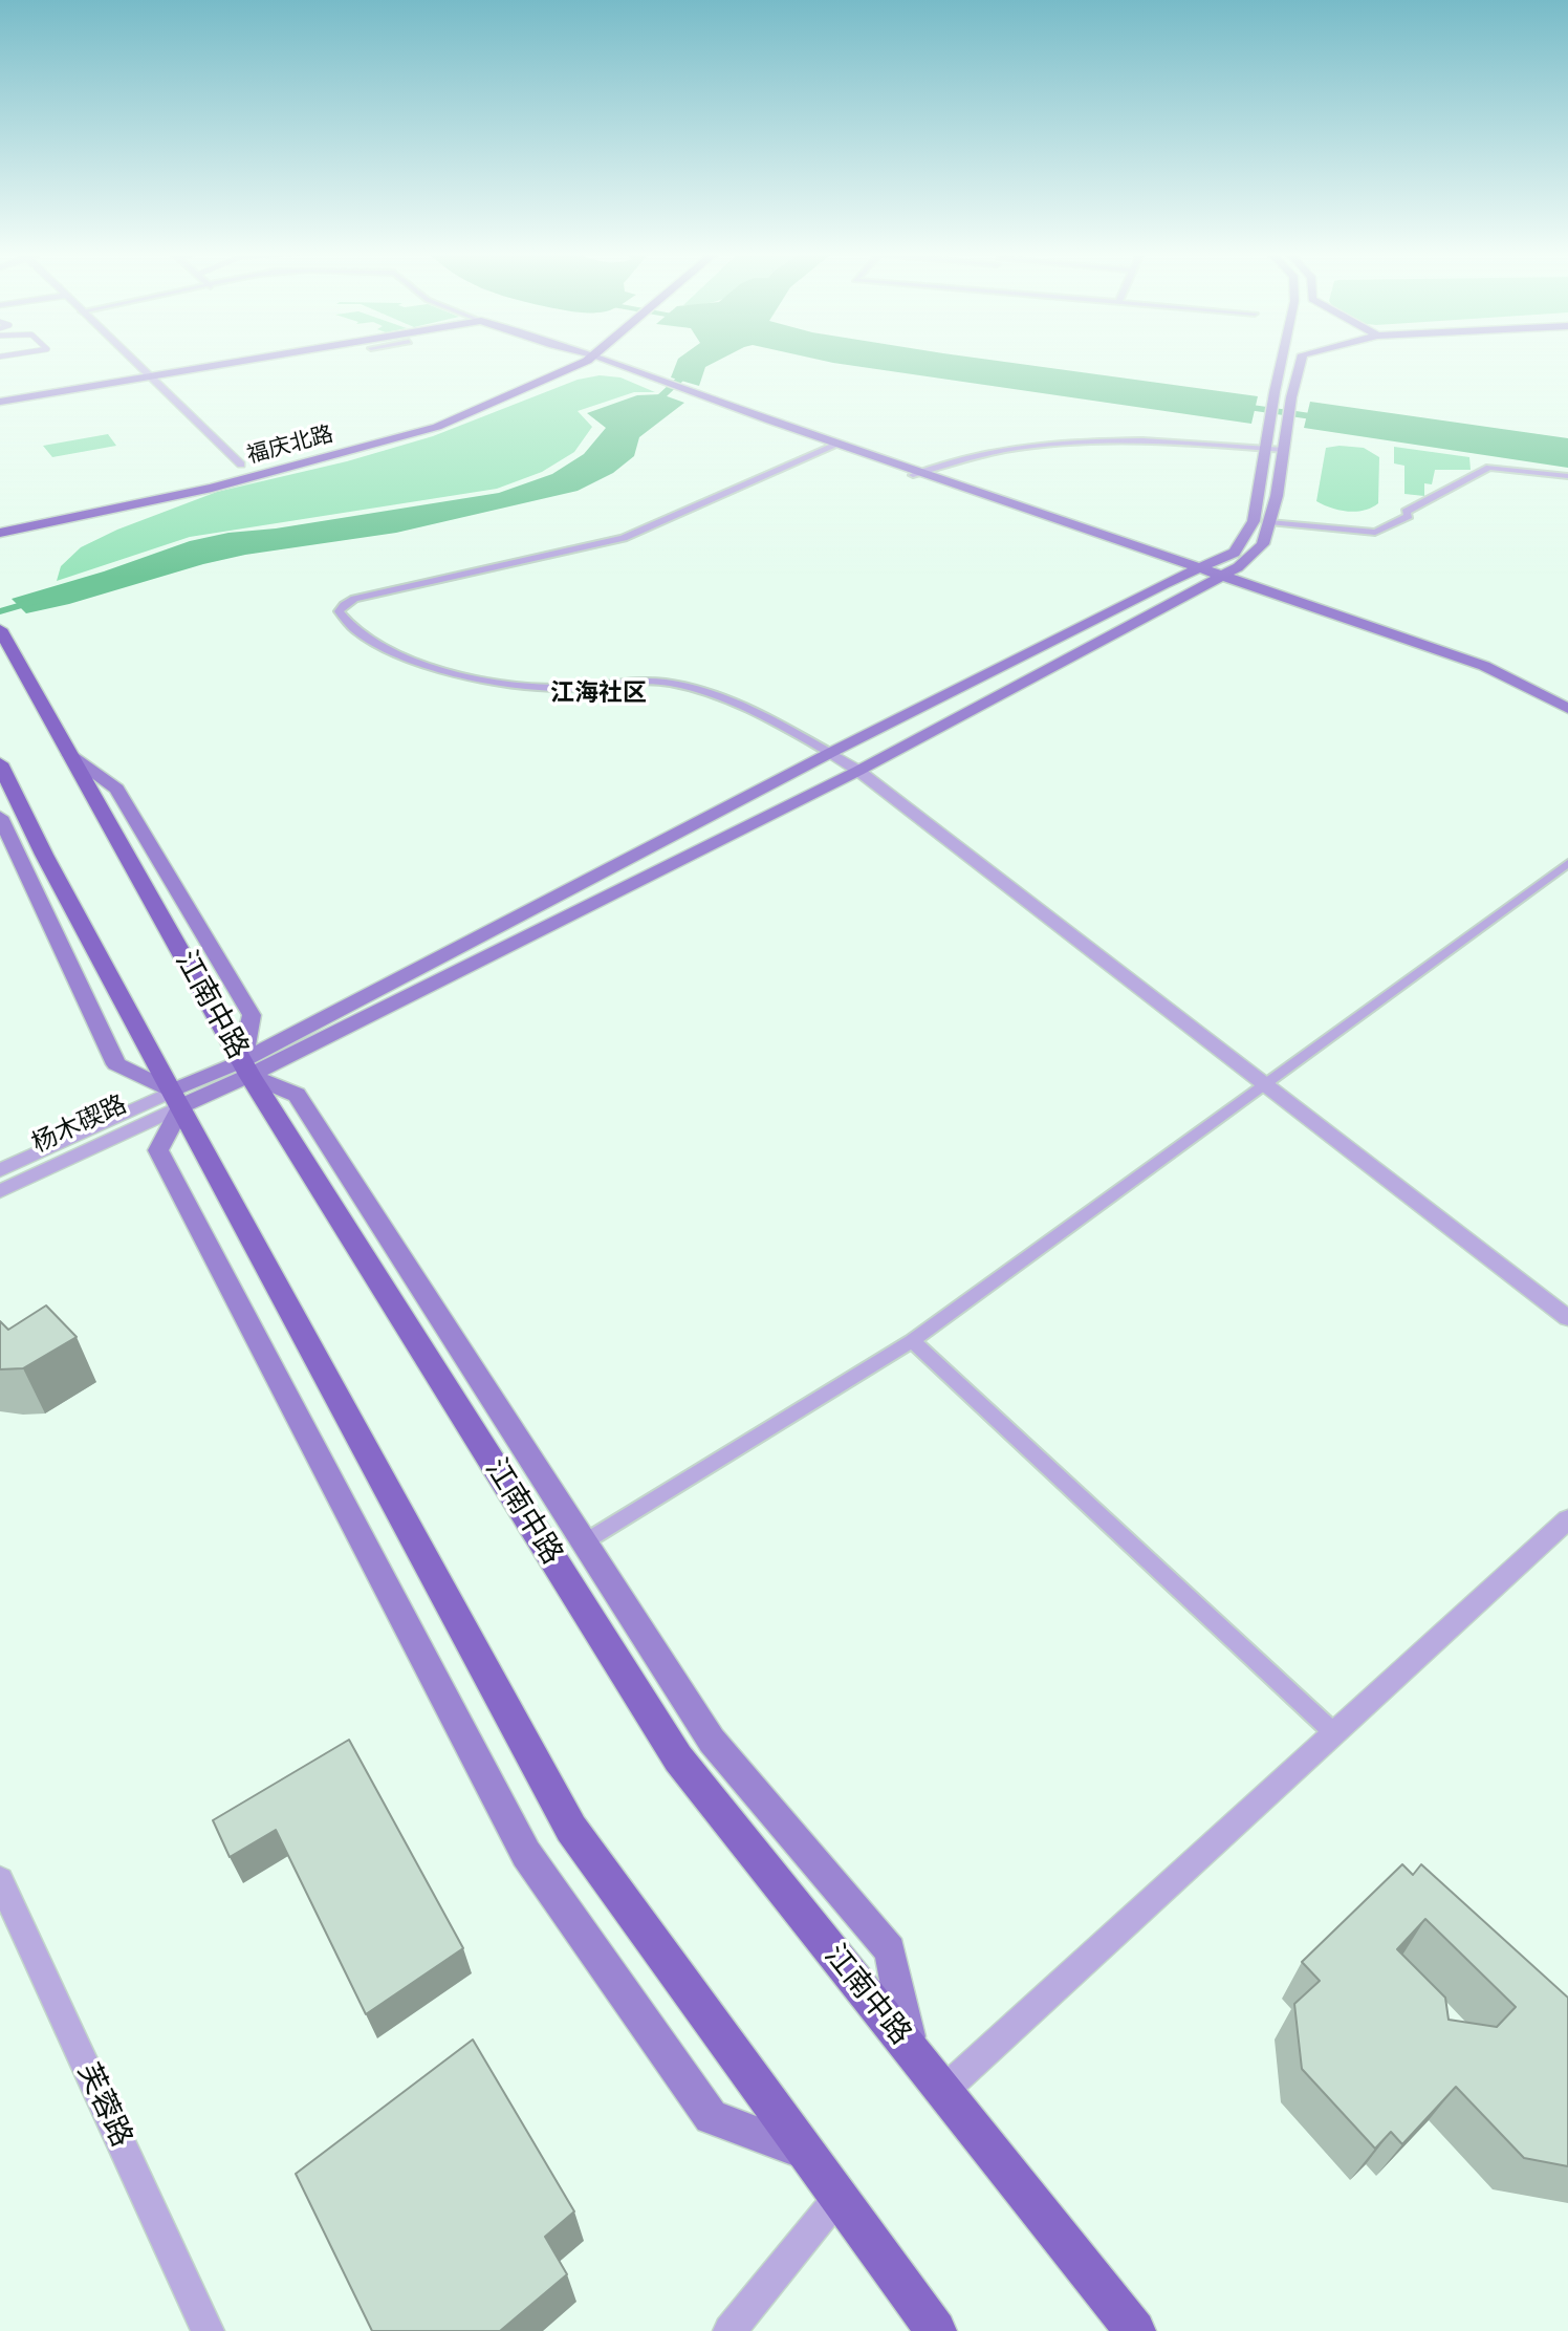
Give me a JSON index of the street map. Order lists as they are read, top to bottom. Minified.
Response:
{"streets":{"main road":["福庆北路","江南中路"],"street":["杨木碶路","芙蓉路"]},"districts":["江海社区"]}
